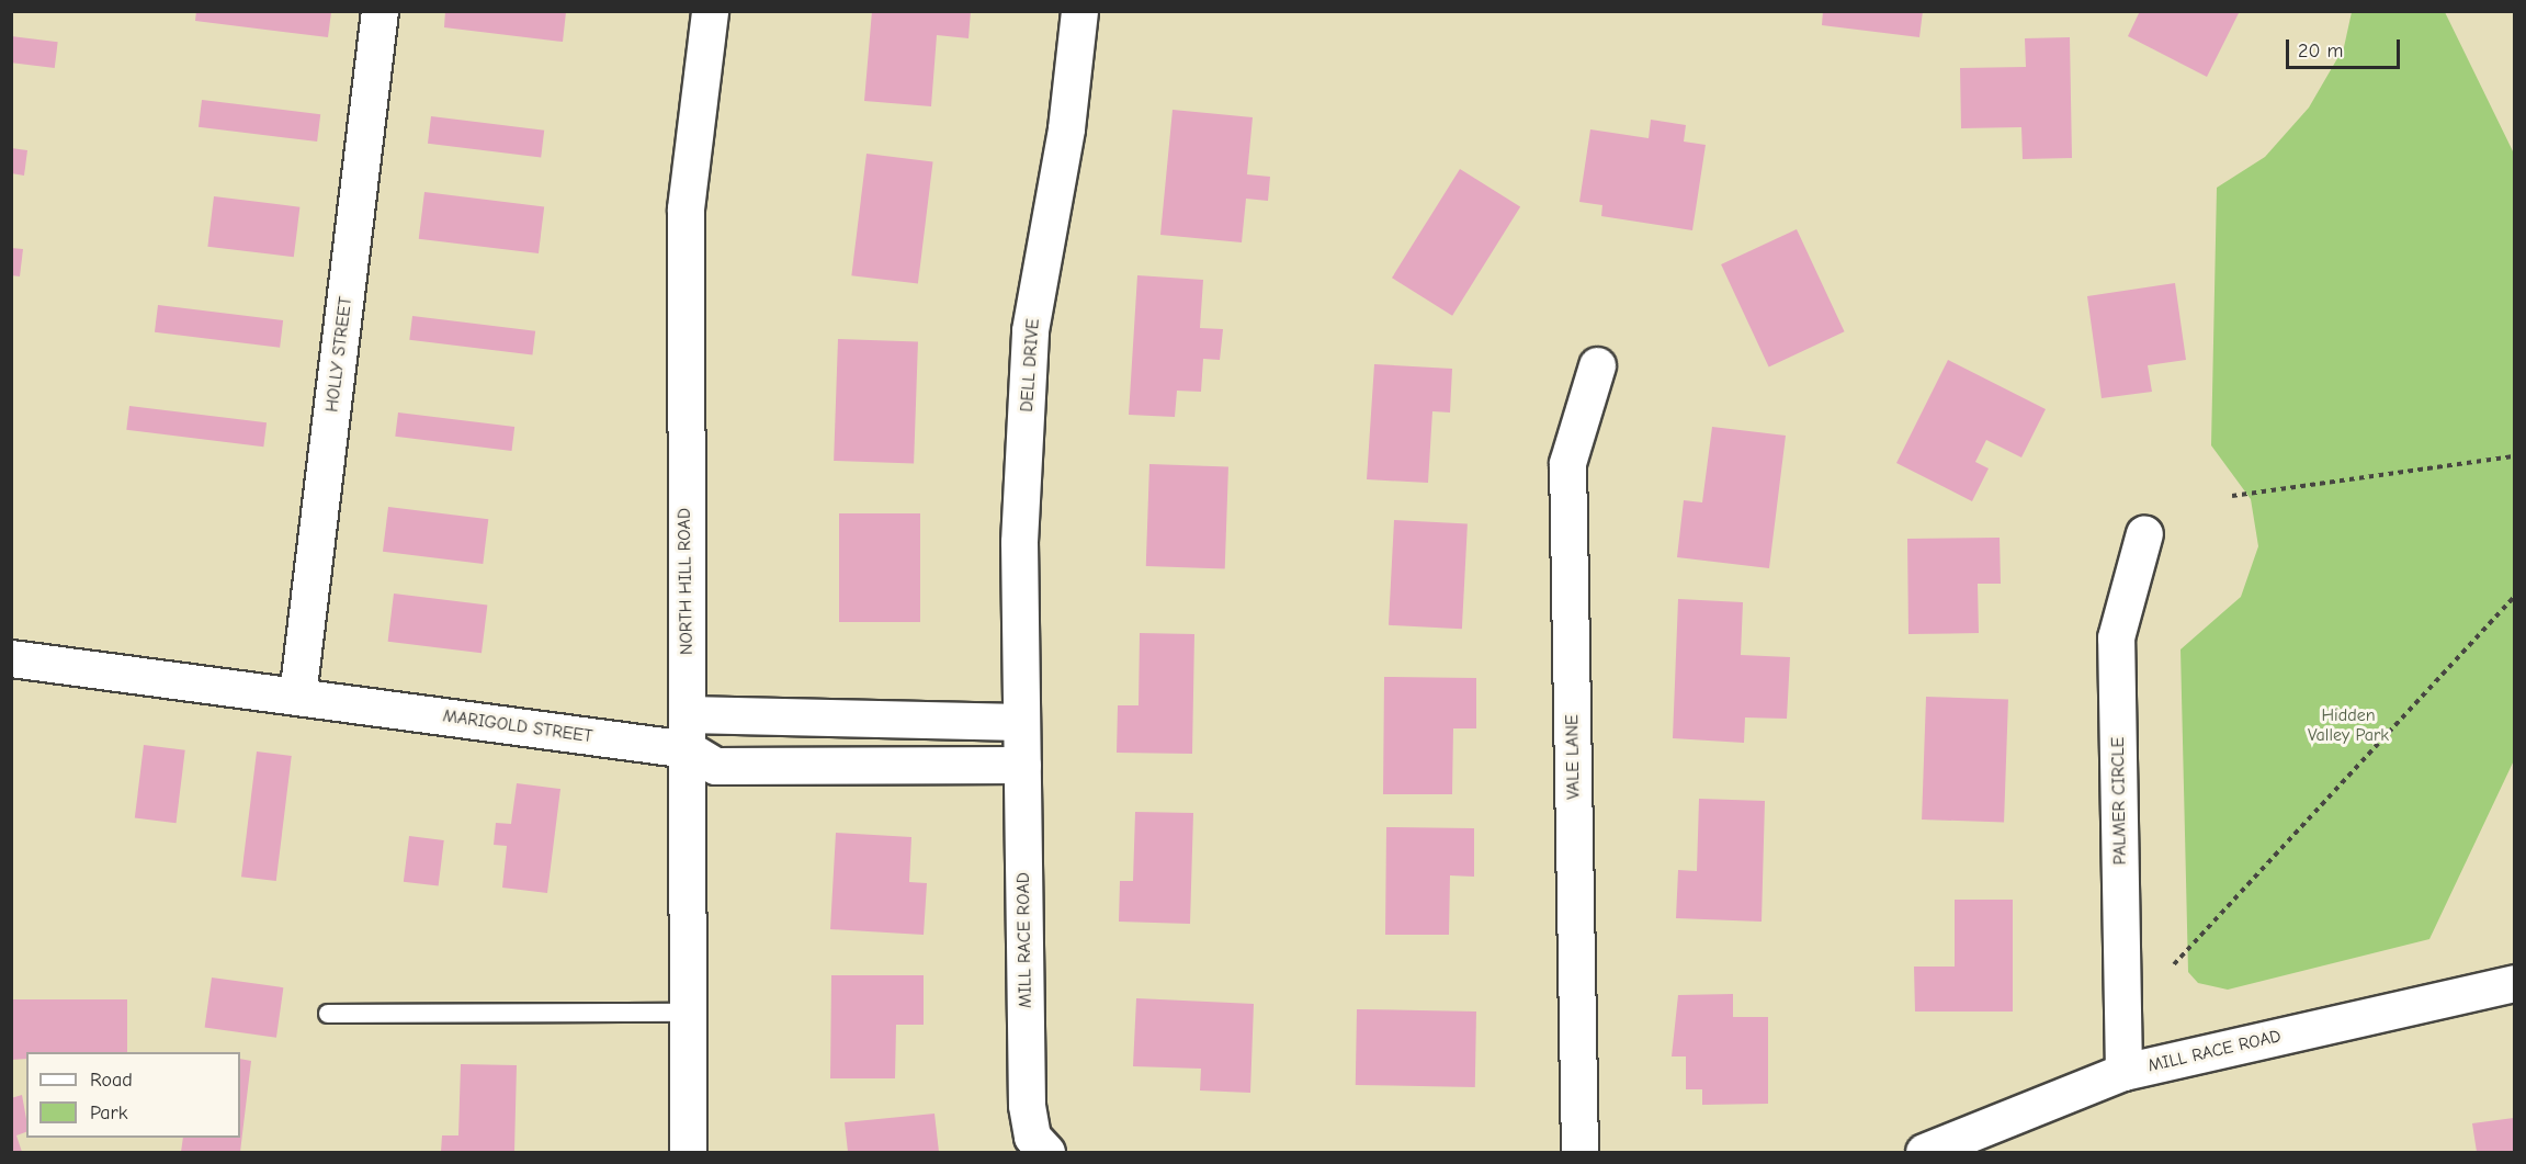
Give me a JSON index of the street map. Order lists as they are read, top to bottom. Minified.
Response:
{"streets":{"street":["HOLLY STREET","DELL DRIVE","NORTH HILL ROAD","MARIGOLD STREET","VALE LANE","PALMER CIRCLE","MILL RACE ROAD"]},"crossings":[["HOLLY STREET","MARIGOLD STREET"],["DELL DRIVE","MILL RACE ROAD"],["NORTH HILL ROAD","MARIGOLD STREET"],["MARIGOLD STREET","MILL RACE ROAD"],["PALMER CIRCLE","MILL RACE ROAD"]],"parks":["Hidden Valley Park"],"legend":["Road","Park"],"scale_bar":"20 m"}
